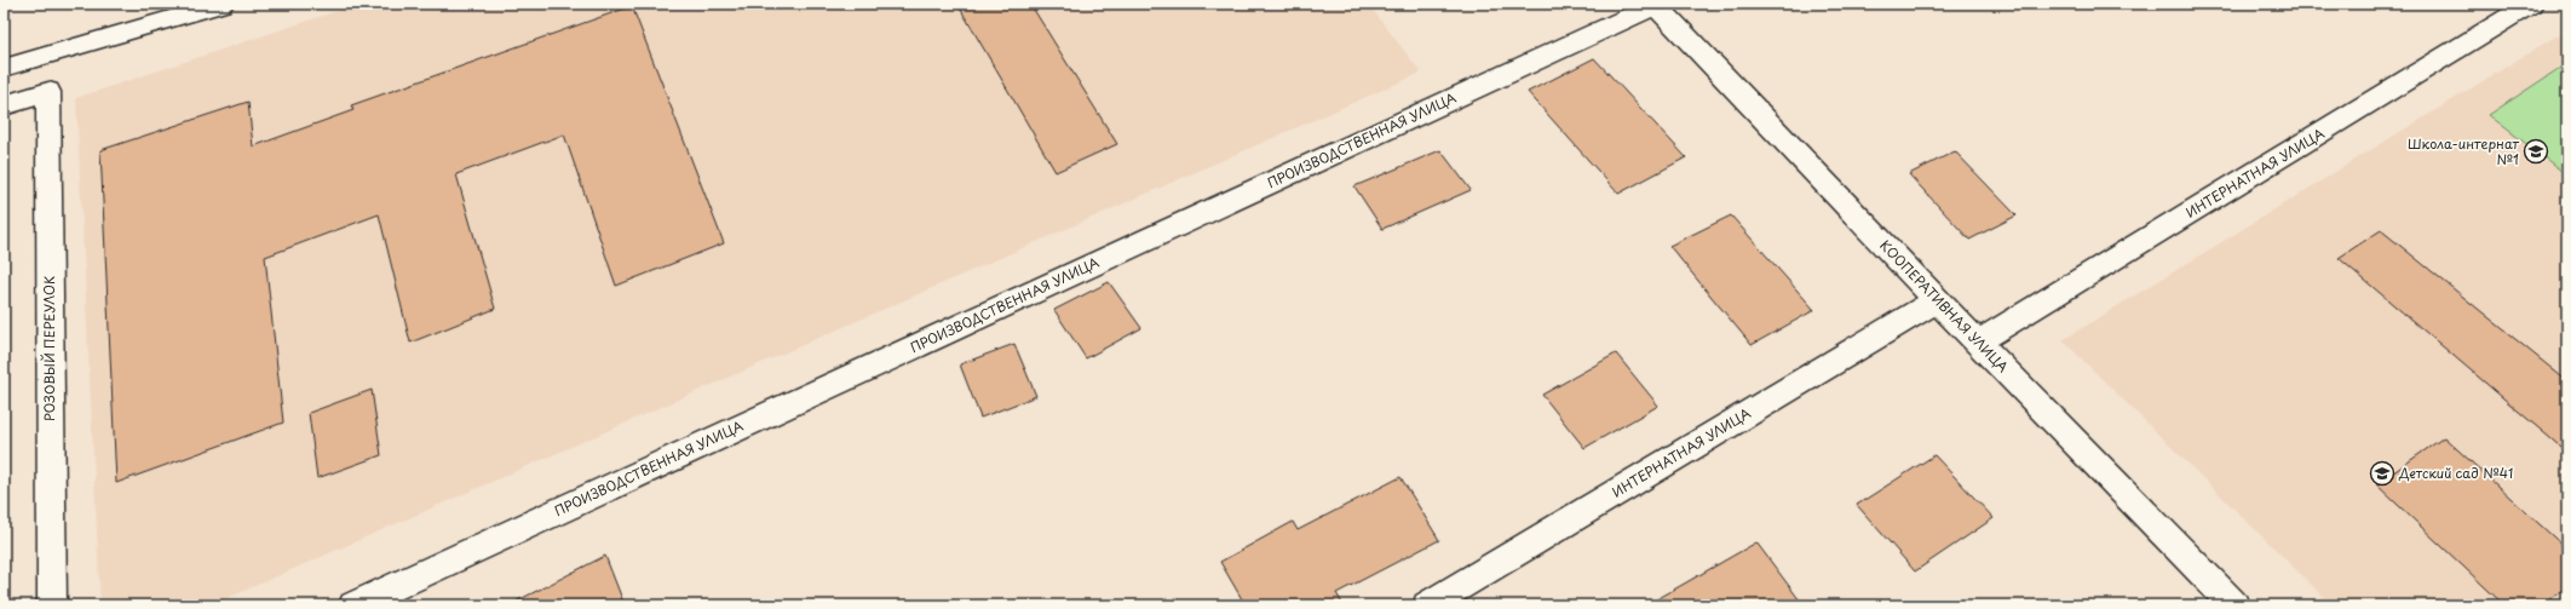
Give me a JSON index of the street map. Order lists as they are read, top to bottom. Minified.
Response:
{"streets":{"street":["ПРОИЗВОДСТВЕННАЯ УЛИЦА","ИНТЕРНАТНАЯ УЛИЦА","КООПЕРАТИВНАЯ УЛИЦА","РОЗОВЫЙ ПЕРЕУЛОК"]},"crossings":[["ПРОИЗВОДСТВЕННАЯ УЛИЦА","КООПЕРАТИВНАЯ УЛИЦА"],["ИНТЕРНАТНАЯ УЛИЦА","КООПЕРАТИВНАЯ УЛИЦА"]],"places":{"school or university":["Школа-интернат №1","Детский сад №41"]}}
